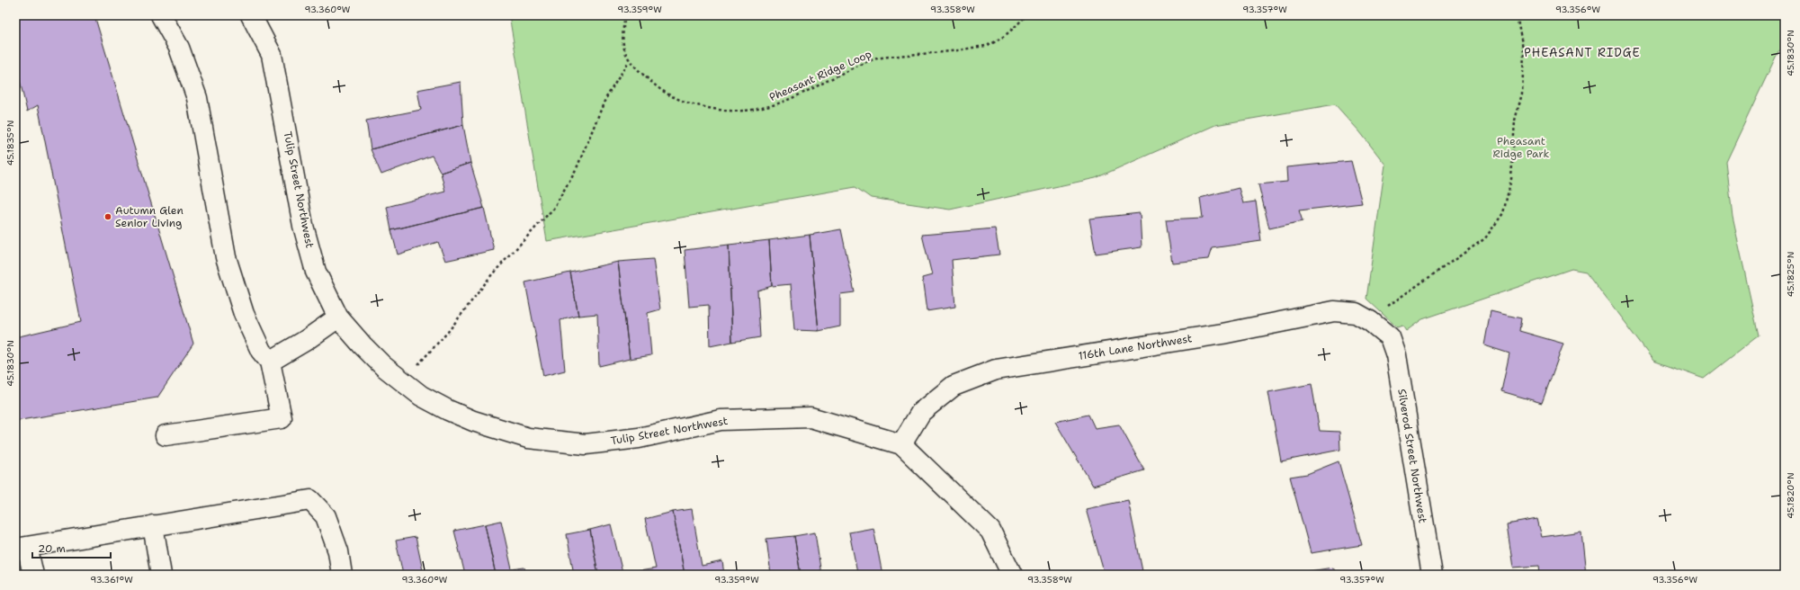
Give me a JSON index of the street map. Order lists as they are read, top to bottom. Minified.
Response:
{"streets":{"street":["Tulip Street Northwest","116th Lane Northwest","Silverod Street Northwest"],"path":["Pheasant Ridge Loop"]},"crossings":[["Tulip Street Northwest","116th Lane Northwest"],["116th Lane Northwest","Silverod Street Northwest"]],"districts":["PHEASANT RIDGE"],"parks":["Pheasant Ridge Park"],"places":["Autumn Glen Senior Living"],"scale_bar":"20 m","coordinates":["93.360°W","93.359°W","93.358°W","93.357°W","93.356°W","45.1830°N","45.1835°N","45.1825°N","45.1820°N","93.361°W"]}
